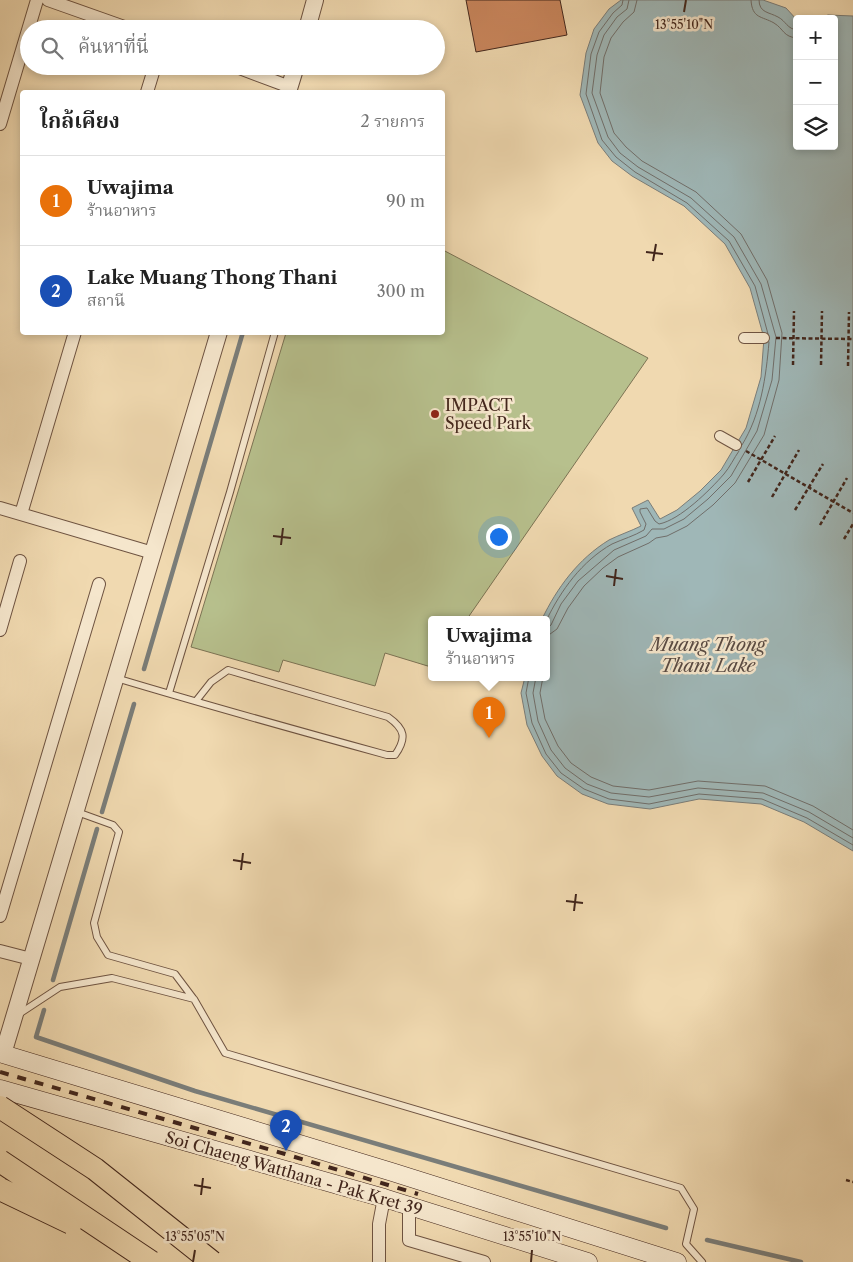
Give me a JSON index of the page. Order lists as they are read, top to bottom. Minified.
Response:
{"streets":{"main road":["Soi Chaeng Watthana - Pak Kret 39"]},"water":["Muang Thong Thani Lake"],"places":["IMPACT Speed Park"],"page":{"map_buttons":["+","−"],"search":"ค้นหาที่นี่","heading":["ใกล้เคียง","2 รายการ"],"list":[{"mark":"1","name":"Uwajima","note":"ร้านอาหาร","value":"90 m"},{"mark":"2","name":"Lake Muang Thong Thani","note":"สถานี","value":"300 m"}],"popup":["Uwajima","ร้านอาหาร"],"pins":["1","2"]},"coordinates":["13°55'10\"N","13°55'05\"N"]}
